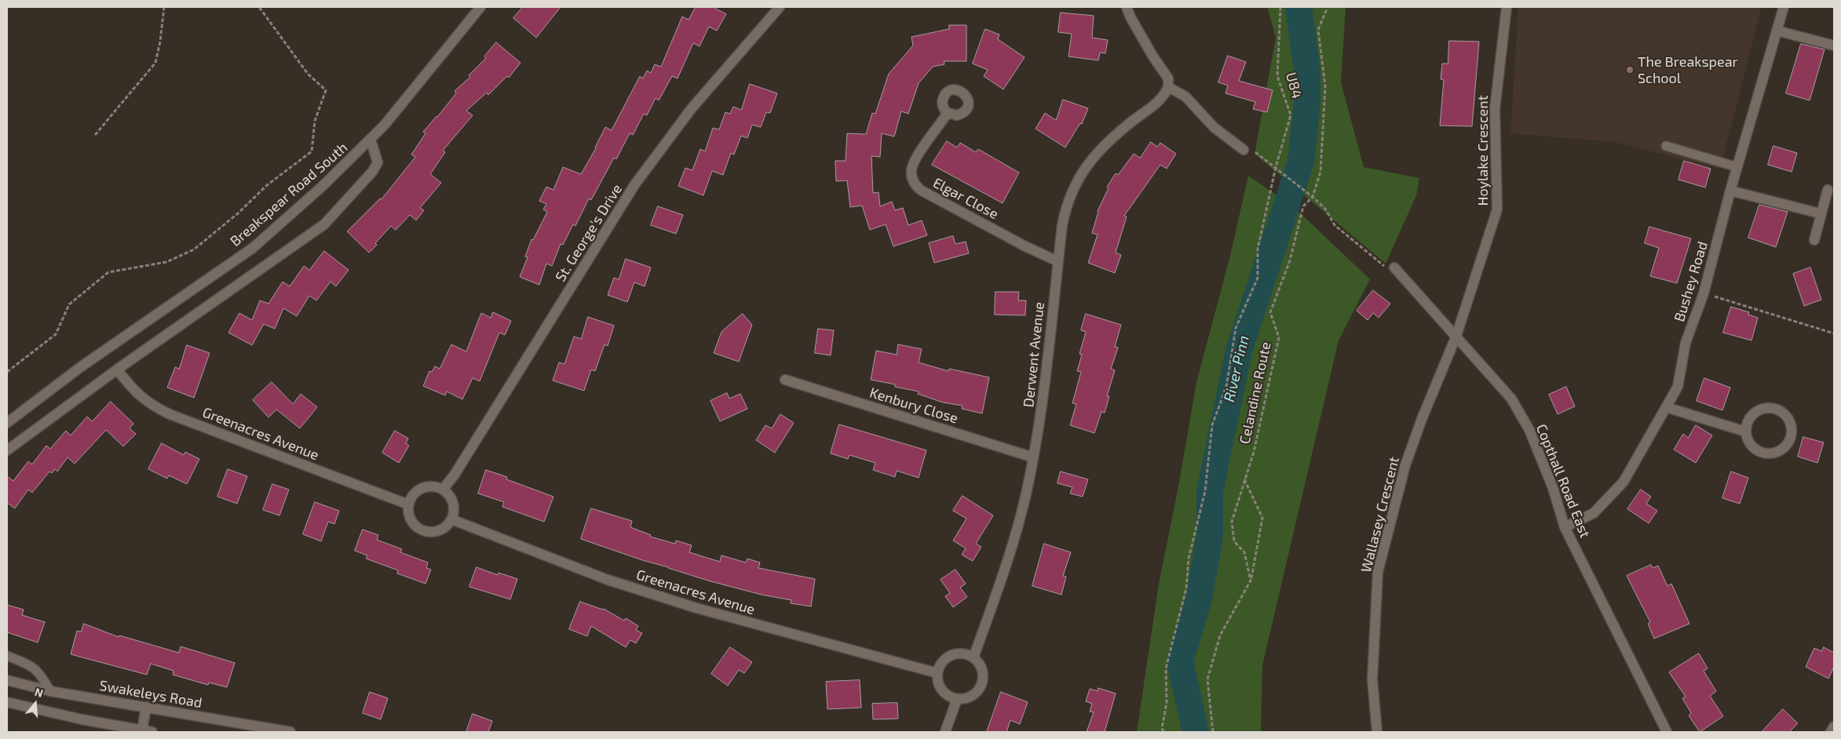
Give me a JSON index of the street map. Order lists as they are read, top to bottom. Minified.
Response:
{"streets":{"street":["Hoylake Crescent","Breakspear Road South","Elgar Close","St. George's Drive","Bushey Road","Derwent Avenue","Kenbury Close","Greenacres Avenue","Copthall Road East","Wallasey Crescent","Swakeleys Road"],"path":["U84","Celandine Route"]},"crossings":[["Hoylake Crescent","Copthall Road East"],["Hoylake Crescent","Wallasey Crescent"],["Elgar Close","Derwent Avenue"],["St. George's Drive","Greenacres Avenue"],["Bushey Road","Copthall Road East"],["Derwent Avenue","Kenbury Close"],["Derwent Avenue","Greenacres Avenue"],["Copthall Road East","Wallasey Crescent"]],"water":["River Pinn"],"places":["The Breakspear School"],"north":"top"}
